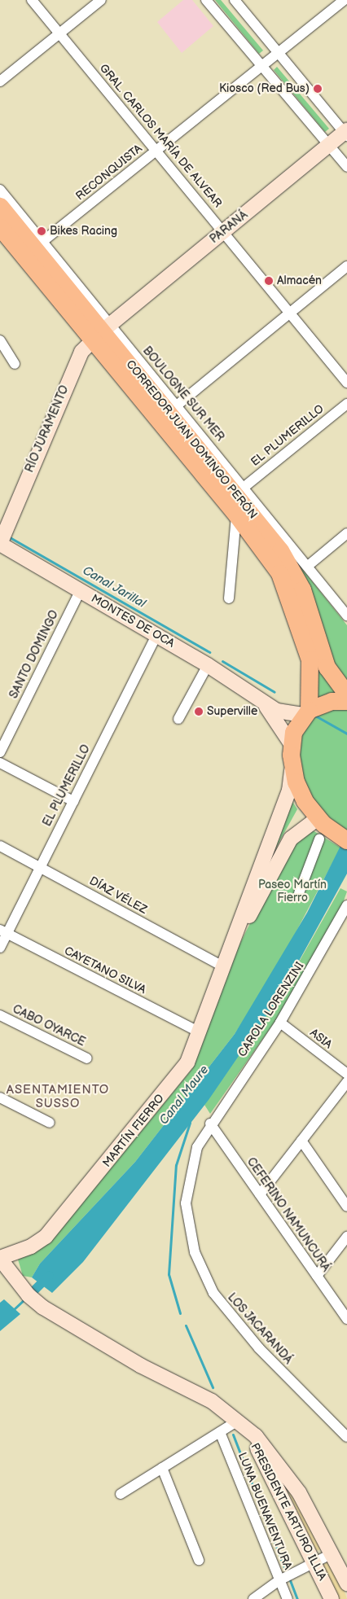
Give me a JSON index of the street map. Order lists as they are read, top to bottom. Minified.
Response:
{"streets":{"highway":["CORREDOR JUAN DOMINGO PERÓN"],"street":["GRAL. CARLOS MARÍA DE ALVEAR","RECONQUISTA","PARANÁ","BOULOGNE SUR MER","RÍO JURAMENTO","EL PLUMERILLO","MONTES DE OCA","SANTO DOMINGO","DÍAZ VÉLEZ","CAYETANO SILVA","CAROLA LORENZINI","CABO OYARCE","ASIA","MARTÍN FIERRO","CEFERINO NAMUNCURÁ","LOS JACARANDÁ","LUNA BUENAVENTURA","PRESIDENTE ARTURO ILLIA"]},"crossings":[["GRAL. CARLOS MARÍA DE ALVEAR","RECONQUISTA"],["GRAL. CARLOS MARÍA DE ALVEAR","PARANÁ"],["RECONQUISTA","BOULOGNE SUR MER"],["PARANÁ","BOULOGNE SUR MER"],["PARANÁ","RÍO JURAMENTO"],["PARANÁ","CORREDOR JUAN DOMINGO PERÓN"],["BOULOGNE SUR MER","RÍO JURAMENTO"],["BOULOGNE SUR MER","EL PLUMERILLO"],["BOULOGNE SUR MER","CORREDOR JUAN DOMINGO PERÓN"],["RÍO JURAMENTO","CORREDOR JUAN DOMINGO PERÓN"],["RÍO JURAMENTO","MONTES DE OCA"],["EL PLUMERILLO","MONTES DE OCA"],["EL PLUMERILLO","DÍAZ VÉLEZ"],["EL PLUMERILLO","CAYETANO SILVA"],["CORREDOR JUAN DOMINGO PERÓN","MONTES DE OCA"],["MONTES DE OCA","SANTO DOMINGO"],["DÍAZ VÉLEZ","MARTÍN FIERRO"],["CAYETANO SILVA","MARTÍN FIERRO"],["CAROLA LORENZINI","ASIA"],["CAROLA LORENZINI","CEFERINO NAMUNCURÁ"],["CAROLA LORENZINI","LOS JACARANDÁ"],["MARTÍN FIERRO","PRESIDENTE ARTURO ILLIA"],["CEFERINO NAMUNCURÁ","LOS JACARANDÁ"]],"districts":["ASENTAMIENTO SUSSO"],"water":["Canal Jarillal","Canal Maure"],"parks":["Paseo Martín Fierro"],"places":["Kiosco (Red Bus)","Bikes Racing","Almacén","Superville"]}
